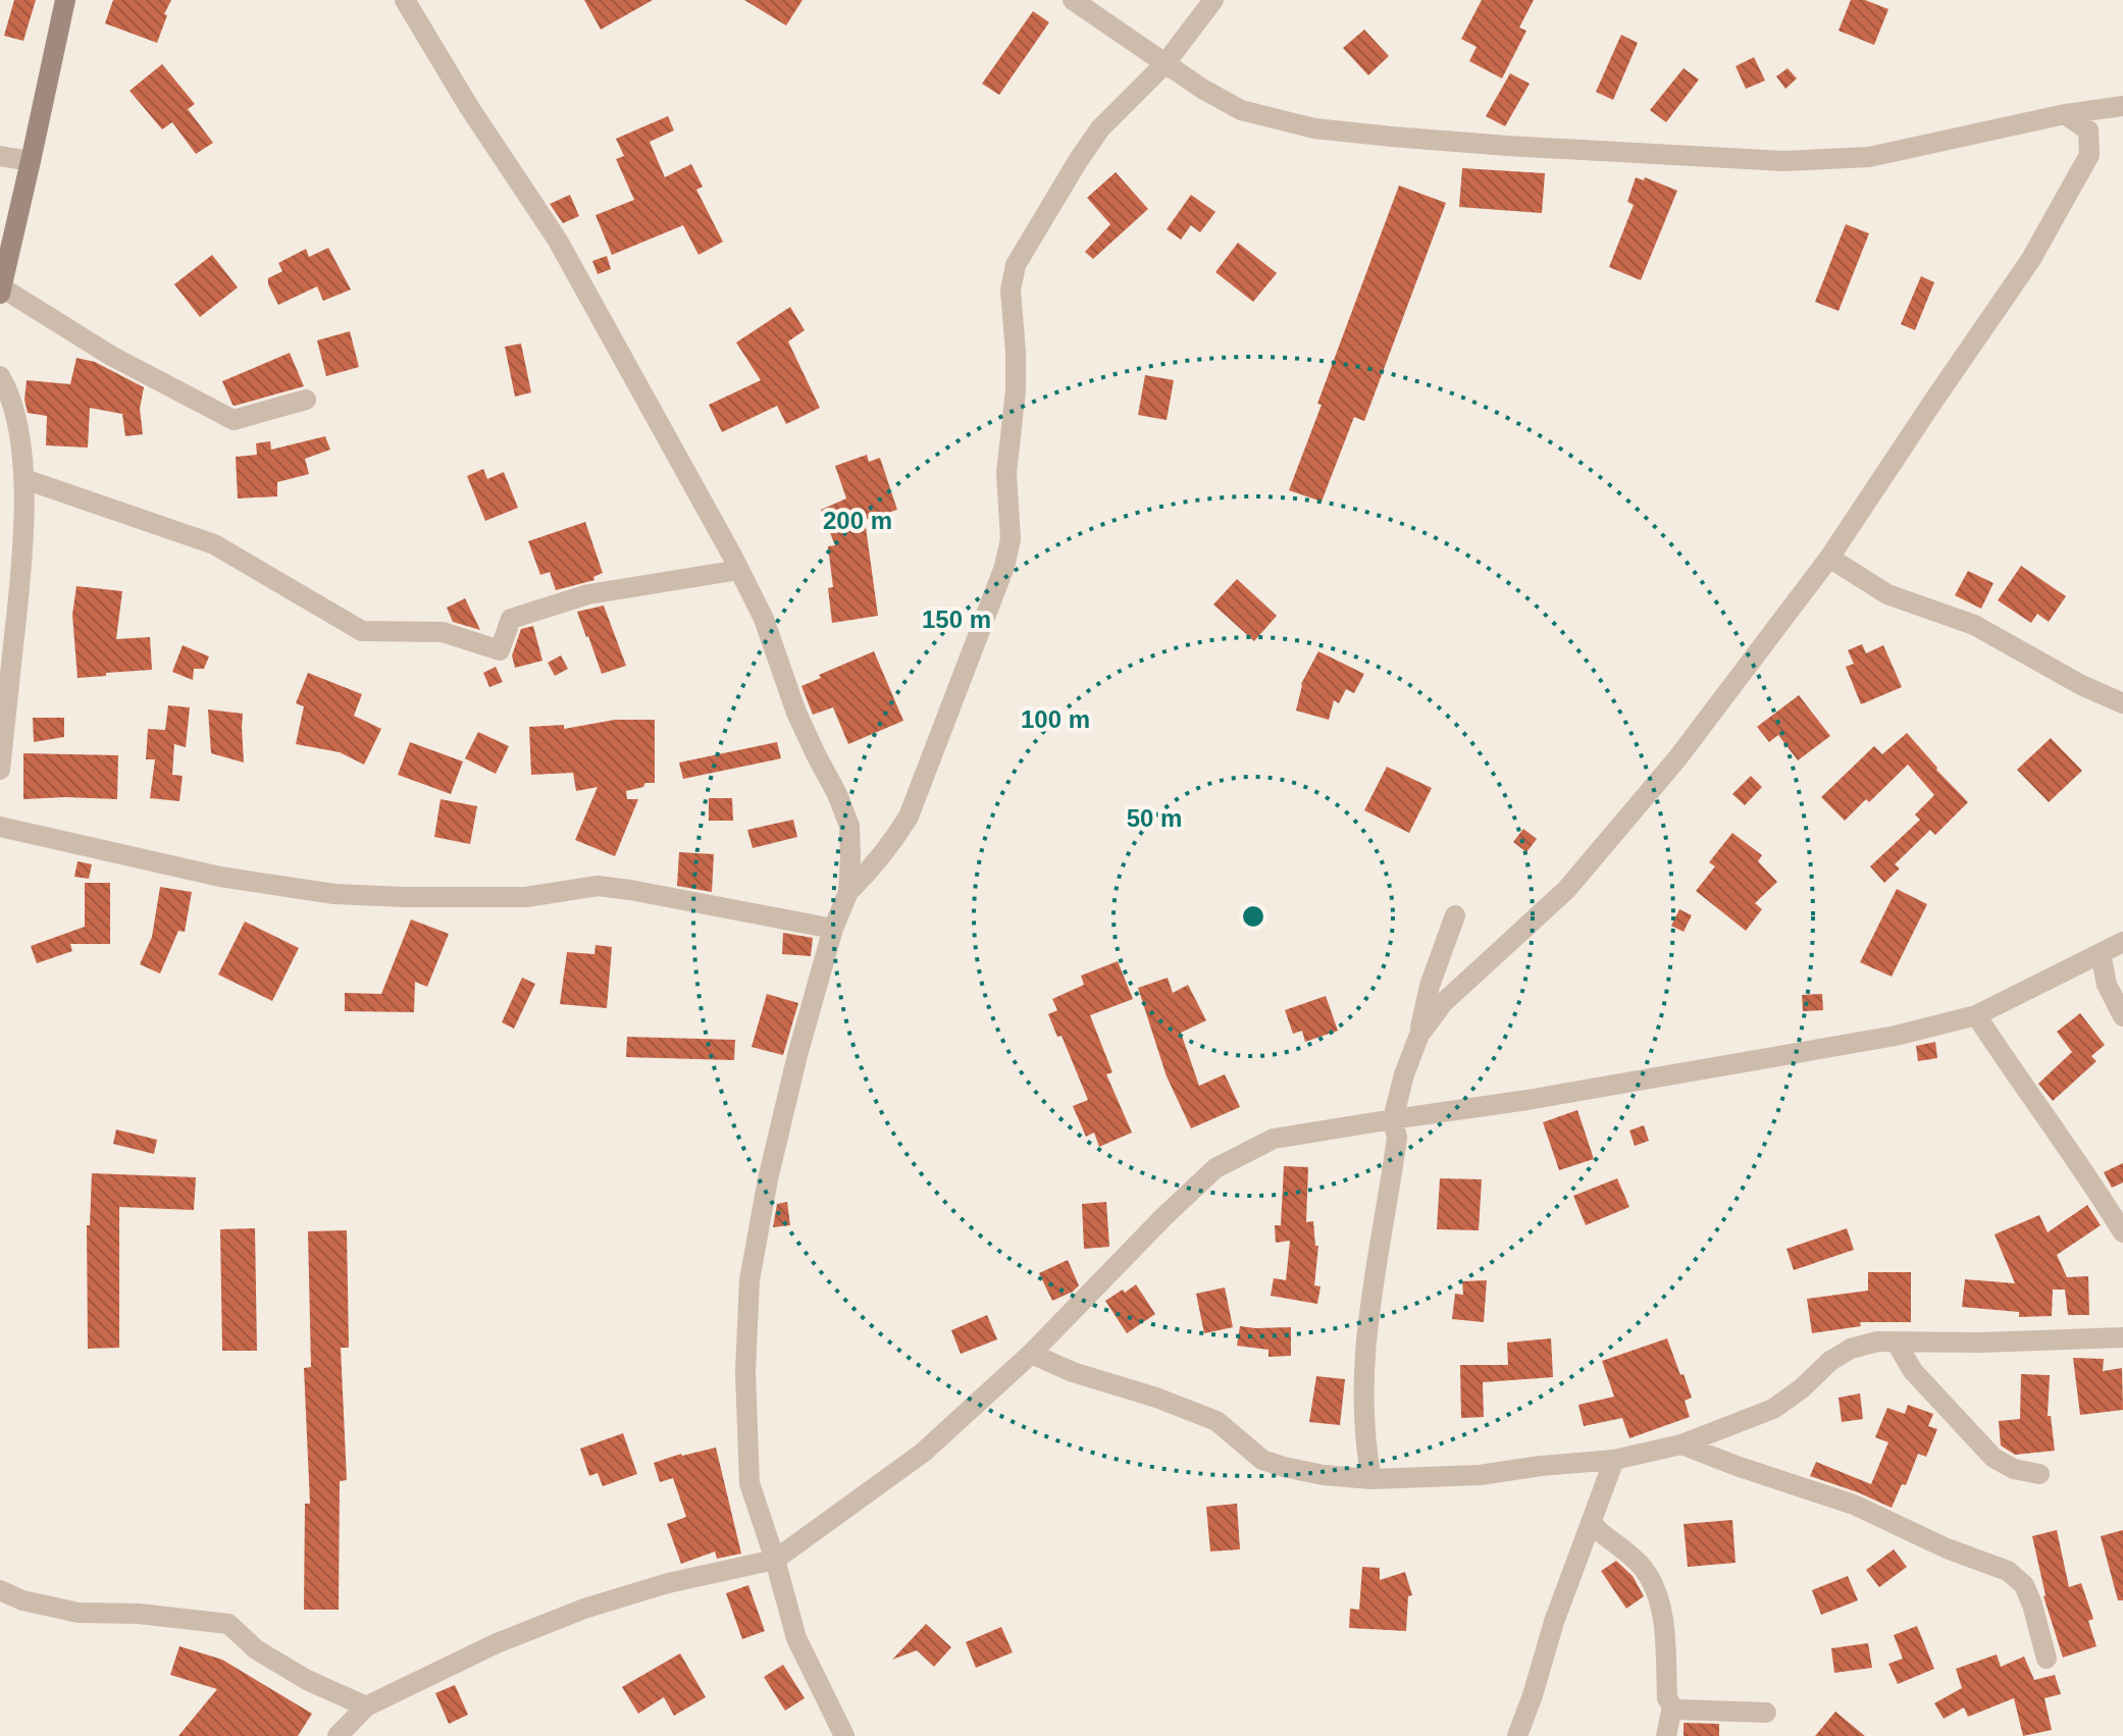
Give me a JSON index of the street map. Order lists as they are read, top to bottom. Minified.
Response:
{"rings":["200 m","150 m","100 m","50 m"]}
